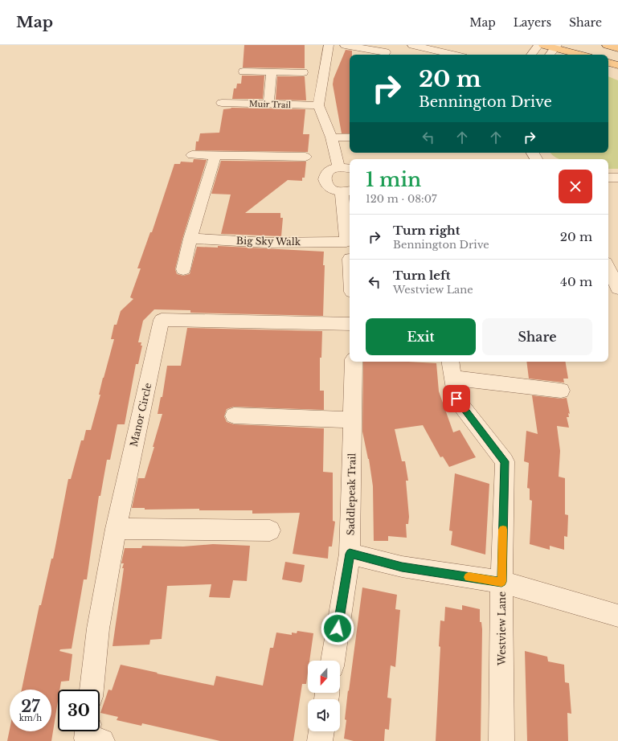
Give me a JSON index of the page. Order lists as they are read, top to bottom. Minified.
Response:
{"streets":{"street":["Muir Trail","Big Sky Walk","Manor Circle","Saddlepeak Trail","Westview Lane"]},"north":"bottom","page":{"header":"Map","nav":["Map","Layers","Share"],"turn":["20 m","Bennington Drive"],"heading":["1 min","120 m · 08:07"],"list":[{"name":"Turn right","note":"Bennington Drive","value":"20 m"},{"name":"Turn left","note":"Westview Lane","value":"40 m"}],"buttons":["Exit","Share"],"speed":"27 km/h","limit":"30"}}
